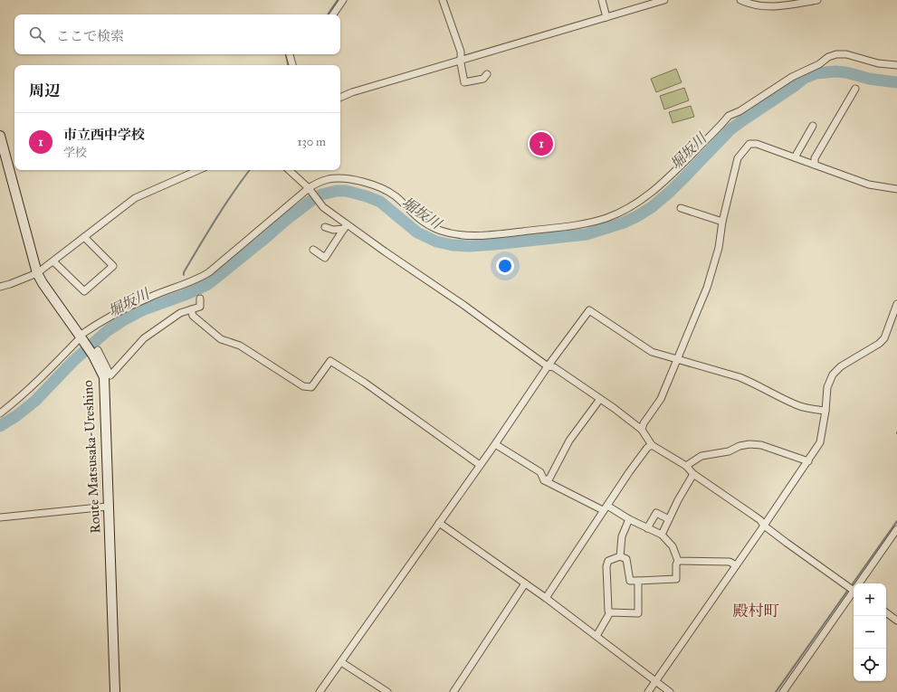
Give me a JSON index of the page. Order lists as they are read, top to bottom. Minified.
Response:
{"streets":{"main road":["Route Matsusaka-Ureshino"]},"districts":["殿村町"],"water":["堀坂川"],"page":{"search":"ここで検索","heading":"周辺","list":[{"mark":"1","name":"市立西中学校","note":"学校","value":"130 m"}],"pins":"1","map_buttons":["+","−"]}}
